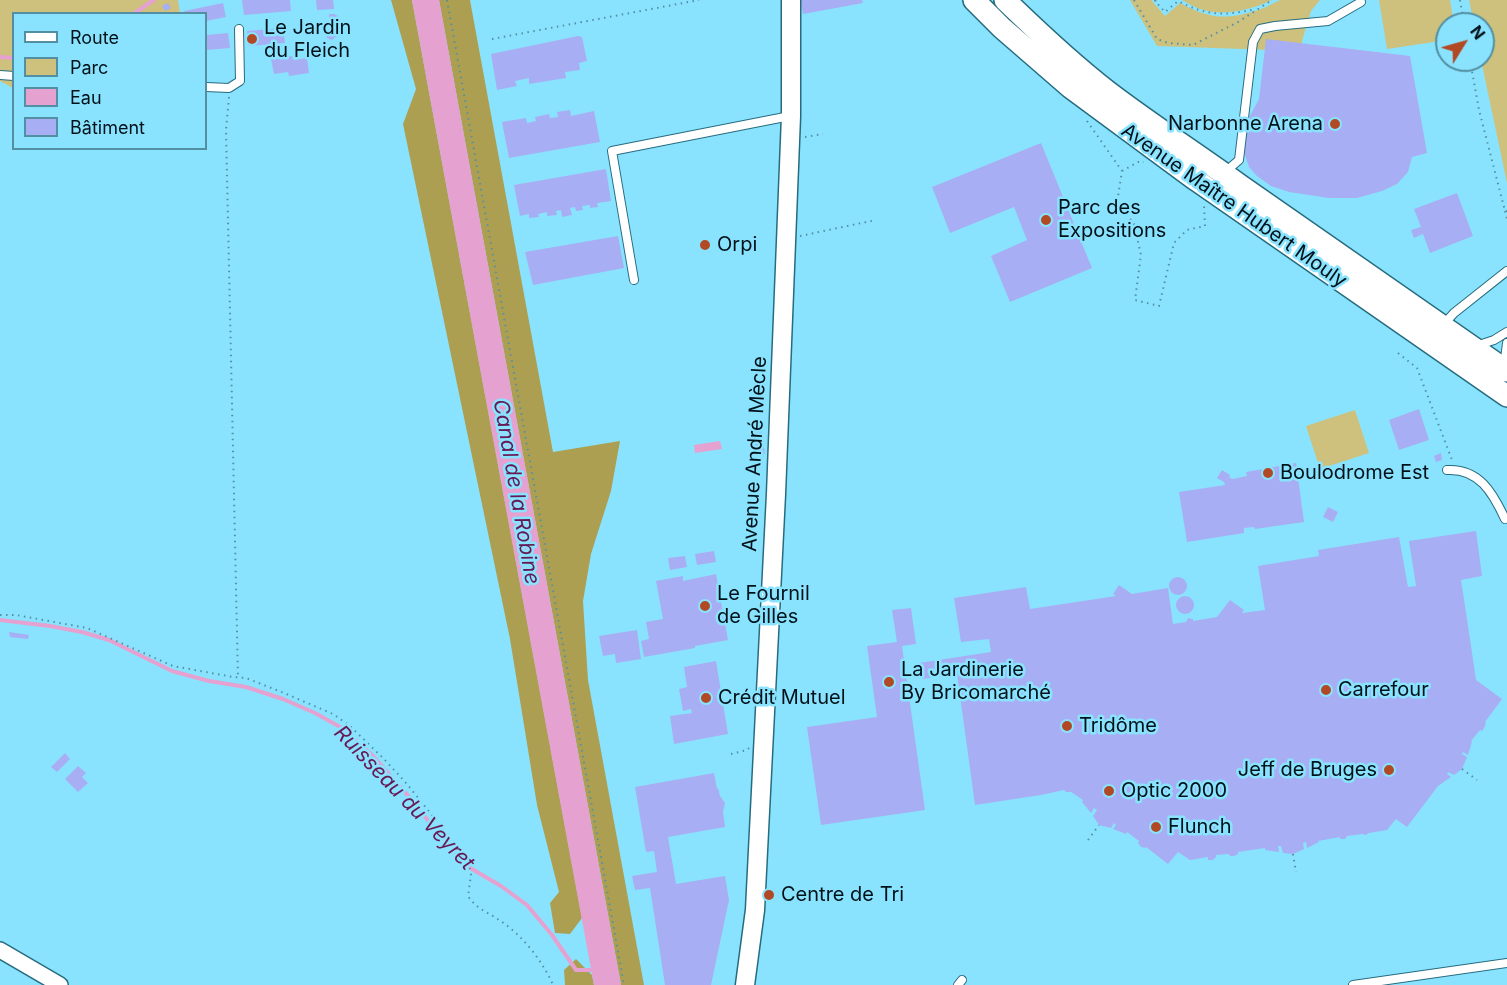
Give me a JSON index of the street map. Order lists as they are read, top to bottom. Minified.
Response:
{"streets":{"main road":["Avenue Maître Hubert Mouly"],"street":["Avenue André Mècle"]},"water":["Canal de la Robine","Ruisseau du Veyret"],"places":["Le Jardin du Fleich","Narbonne Arena","Parc des Expositions","Orpi","Boulodrome Est","Le Fournil de Gilles","La Jardinerie By Bricomarché","Carrefour","Crédit Mutuel","Tridôme","Jeff de Bruges","Optic 2000","Flunch","Centre de Tri"],"legend":["Route","Parc","Eau","Bâtiment"],"north":"top right"}
